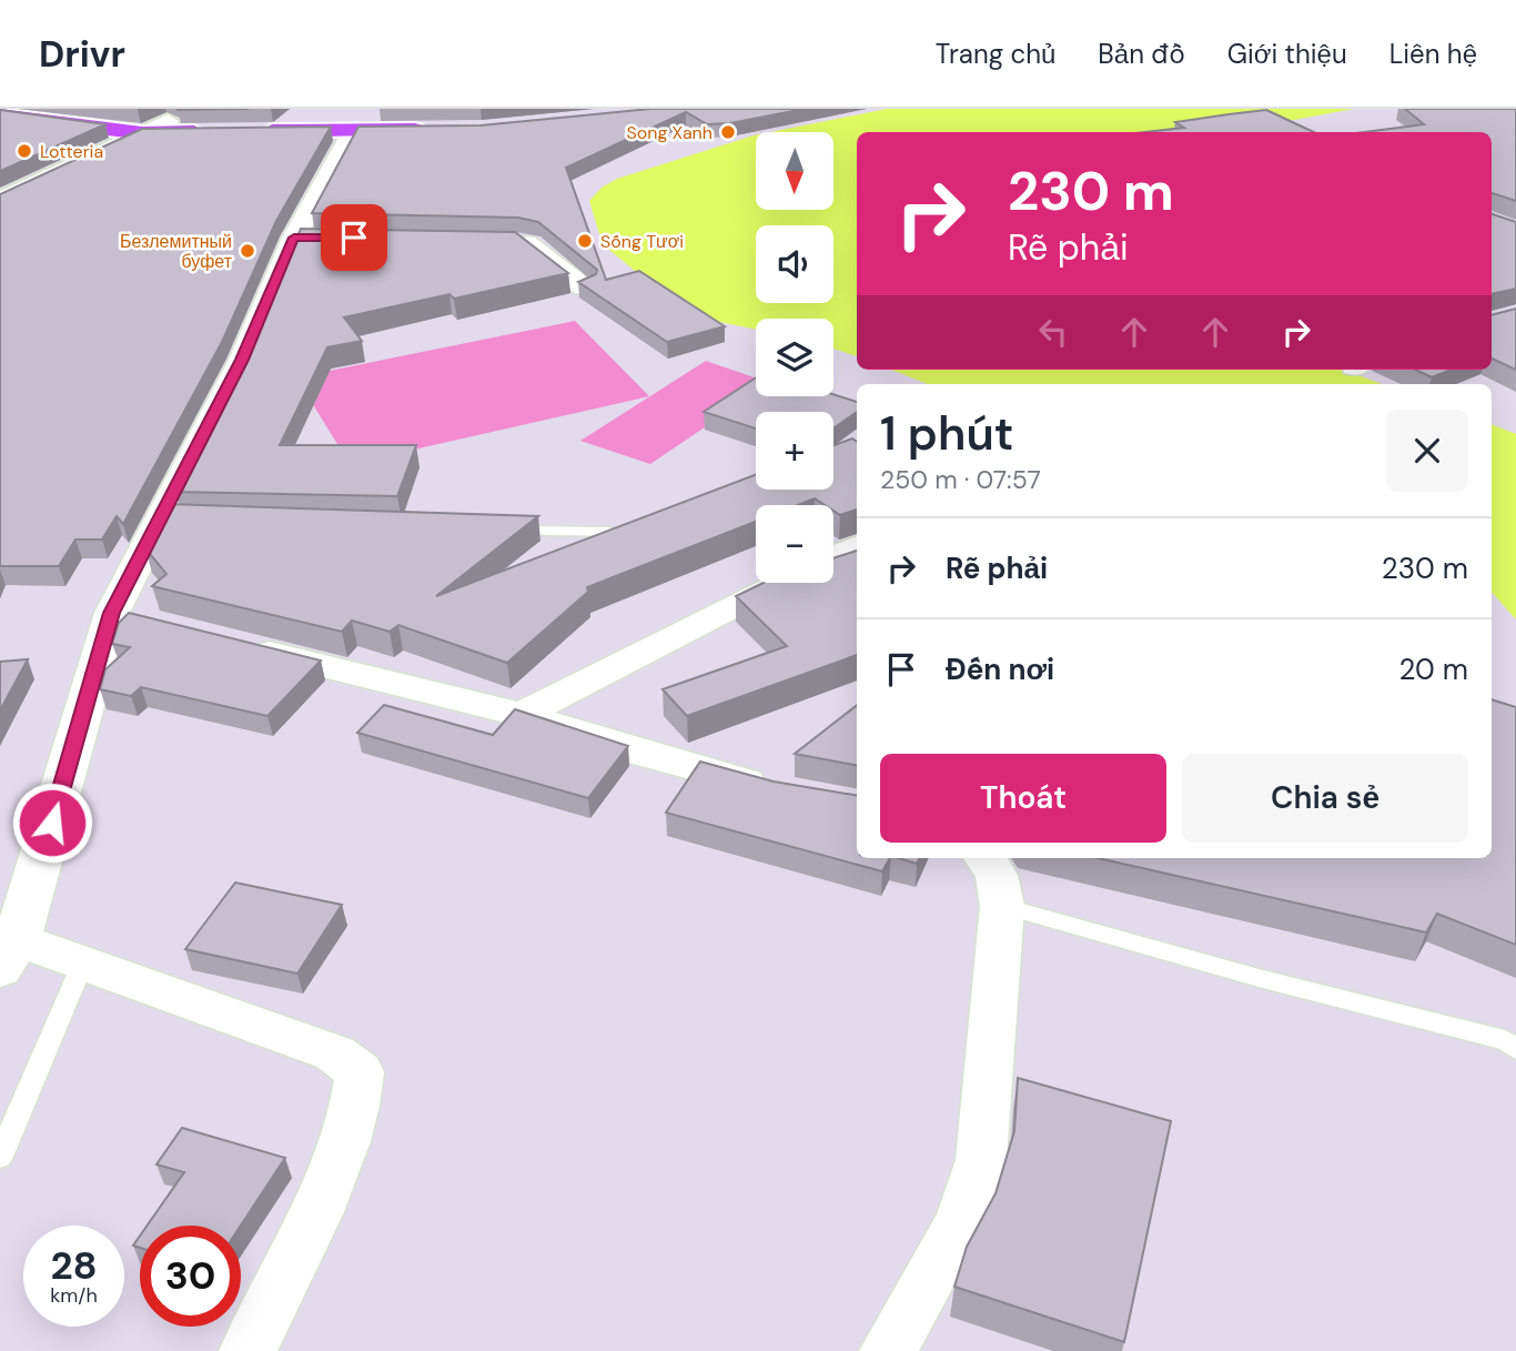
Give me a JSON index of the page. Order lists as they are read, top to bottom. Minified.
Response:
{"places":["Song Xanh","Lotteria","Sống Tươi","Безлемитный буфет"],"north":"bottom","page":{"header":"Drivr","nav":["Trang chủ","Bản đồ","Giới thiệu","Liên hệ"],"map_buttons":["+","−"],"turn":["230 m","Rẽ phải"],"heading":["1 phút","250 m · 07:57"],"list":[{"name":"Rẽ phải","value":"230 m"},{"name":"Đến nơi","value":"20 m"}],"buttons":["Thoát","Chia sẻ"],"speed":"28 km/h","limit":"30"}}
